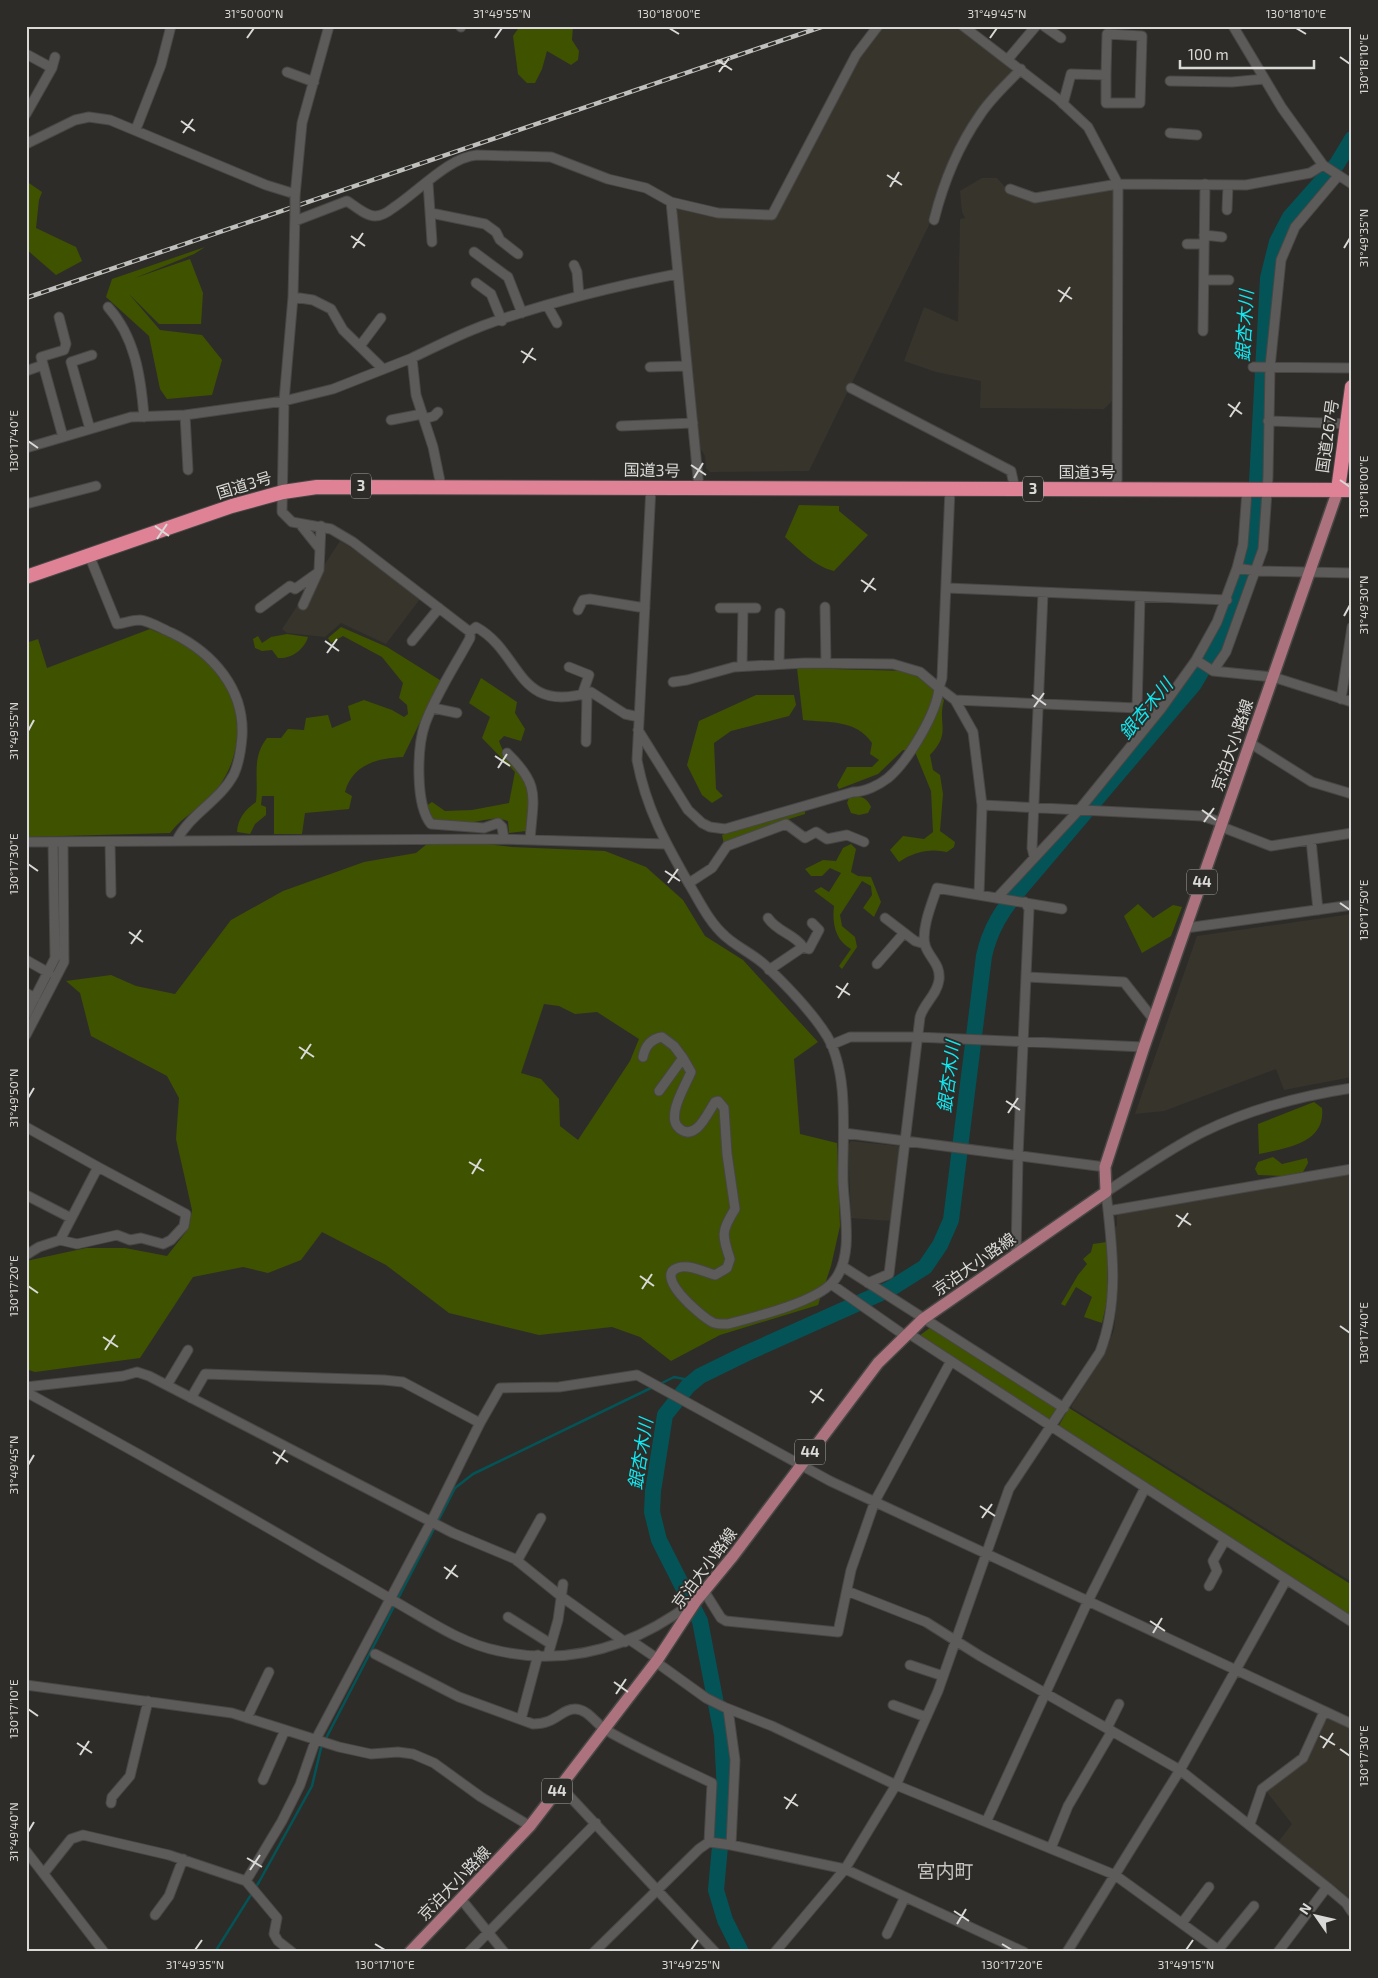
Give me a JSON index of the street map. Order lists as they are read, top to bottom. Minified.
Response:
{"streets":{"highway":["国道267号","国道3号","3"],"main road":["京泊大小路線","44"]},"crossings":[["国道267号","国道3号"],["国道267号","京泊大小路線"],["国道3号","京泊大小路線"]],"districts":["宮内町"],"water":["銀杏木川"],"scale_bar":"100 m","north":"top left","coordinates":["31°50'00\"N","31°49'55\"N","130°18'00\"E","31°49'45\"N","130°18'10\"E","31°49'35\"N","130°17'40\"E","31°49'30\"N","130°17'30\"E","130°17'50\"E","31°49'50\"N","130°17'20\"E","130°17'10\"E","31°49'40\"N","31°49'25\"N","31°49'15\"N"]}
